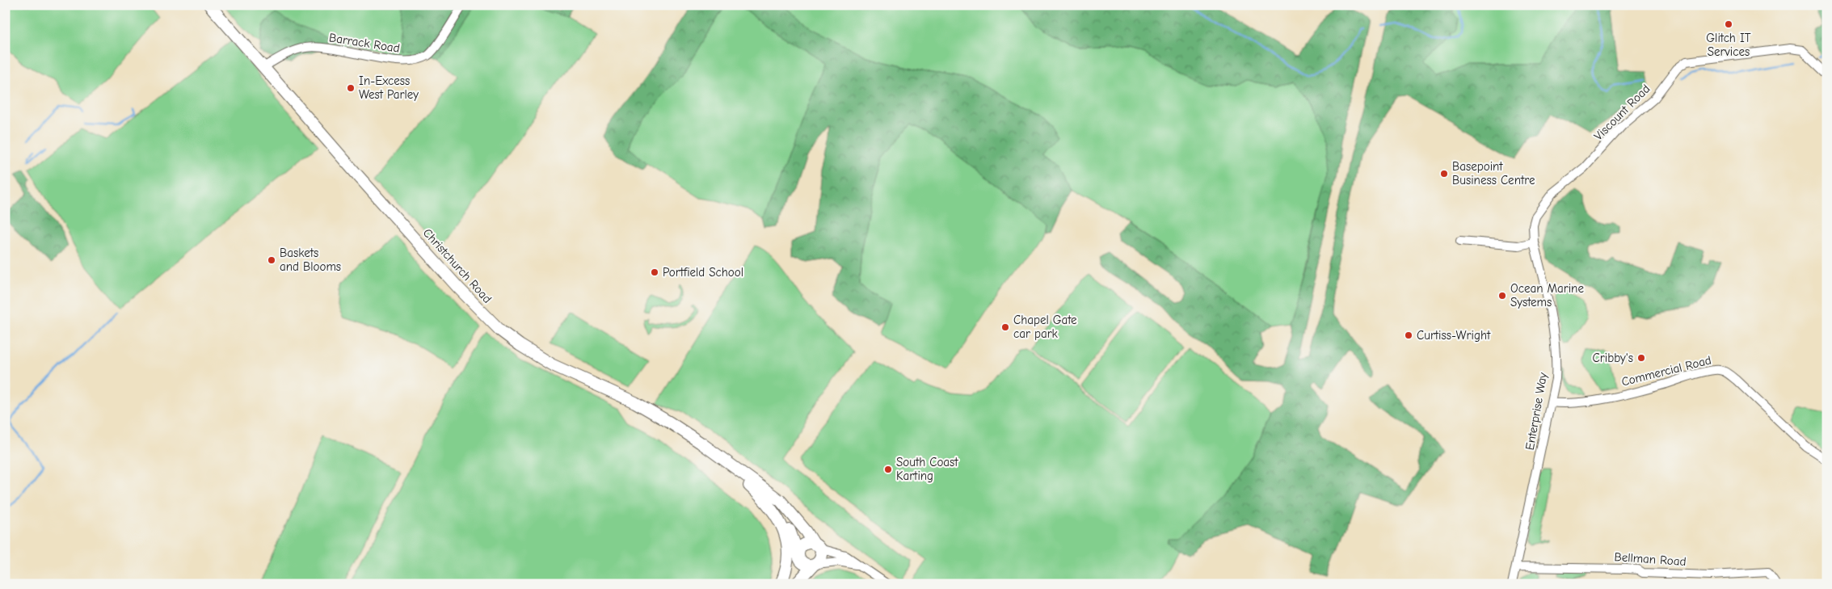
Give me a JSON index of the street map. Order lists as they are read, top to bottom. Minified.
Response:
{"streets":{"main road":["Christchurch Road"],"street":["Barrack Road","Viscount Road","Commercial Road","Enterprise Way","Bellman Road"]},"crossings":[["Barrack Road","Christchurch Road"],["Viscount Road","Enterprise Way"],["Commercial Road","Enterprise Way"],["Enterprise Way","Bellman Road"]],"places":["Glitch IT Services","In-Excess West Parley","Basepoint Business Centre","Baskets and Blooms","Portfield School","Ocean Marine Systems","Chapel Gate car park","Curtiss-Wright","Cribby's","South Coast Karting"]}
